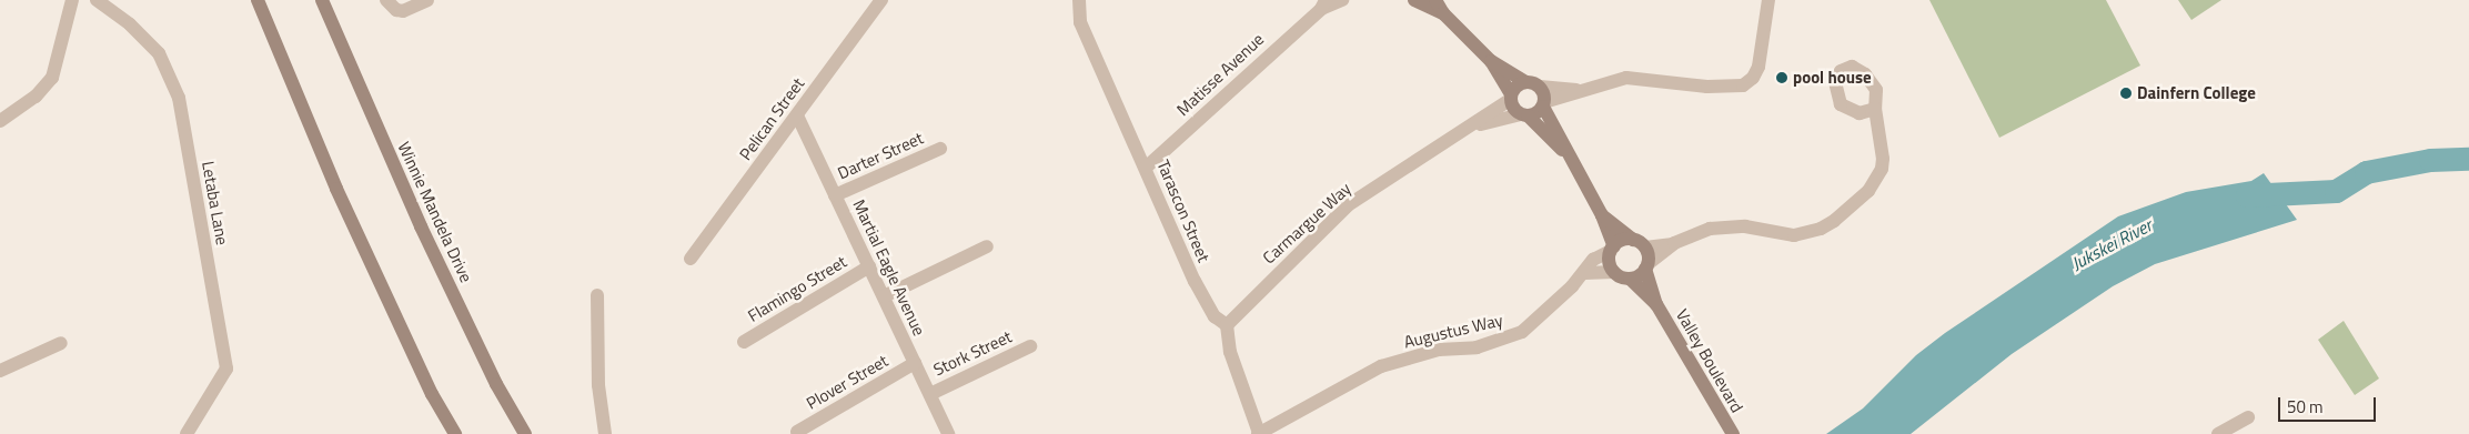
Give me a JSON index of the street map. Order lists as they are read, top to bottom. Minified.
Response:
{"streets":{"main road":["Winnie Mandela Drive","Valley Boulevard"],"street":["Matisse Avenue","Pelican Street","Darter Street","Letaba Lane","Tarascon Street","Carmargue Way","Martial Eagle Avenue","Flamingo Street","Augustus Way","Stork Street","Plover Street"]},"crossings":[["Matisse Avenue","Tarascon Street"],["Pelican Street","Martial Eagle Avenue"],["Darter Street","Martial Eagle Avenue"],["Tarascon Street","Carmargue Way"],["Martial Eagle Avenue","Flamingo Street"],["Martial Eagle Avenue","Stork Street"],["Martial Eagle Avenue","Plover Street"],["Augustus Way","Valley Boulevard"]],"water":["Jukskei River"],"places":["pool house","Dainfern College"],"scale_bar":"50 m"}
